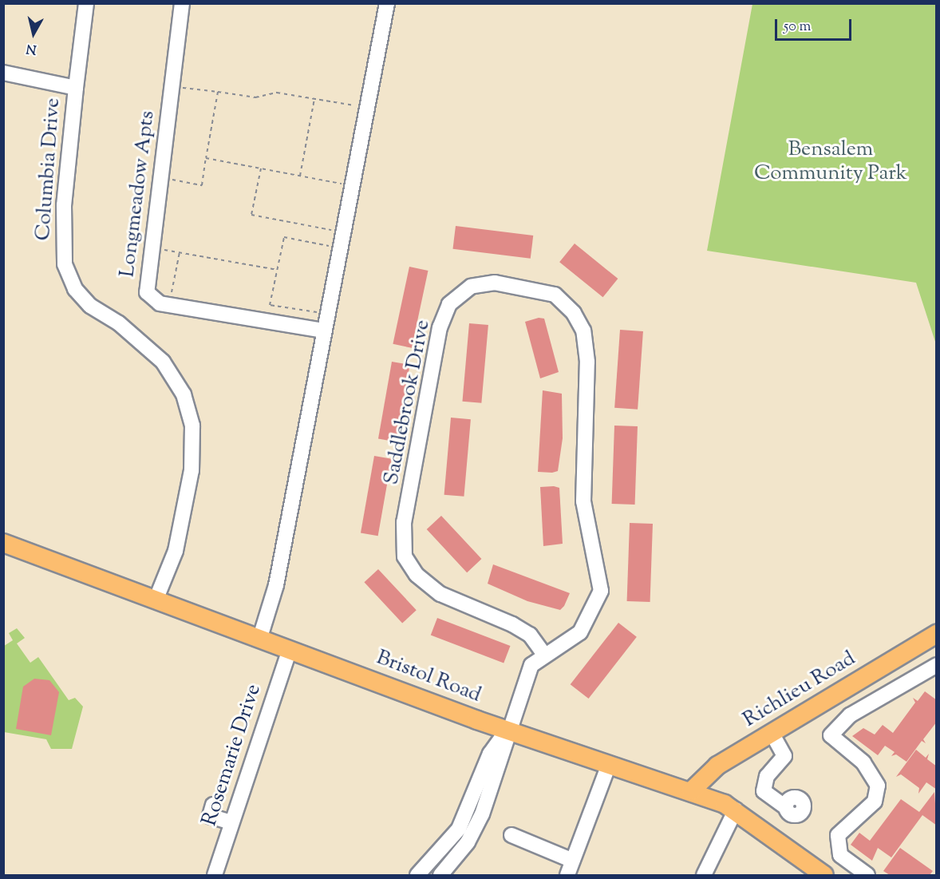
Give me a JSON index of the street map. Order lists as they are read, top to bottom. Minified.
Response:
{"streets":{"main road":["Bristol Road","Richlieu Road"],"street":["Columbia Drive","Longmeadow Apts","Saddlebrook Drive","Rosemarie Drive"]},"crossings":[["Columbia Drive","Bristol Road"],["Saddlebrook Drive","Bristol Road"],["Bristol Road","Richlieu Road"],["Bristol Road","Rosemarie Drive"]],"parks":["Bensalem Community Park"],"scale_bar":"50 m","north":"bottom"}
